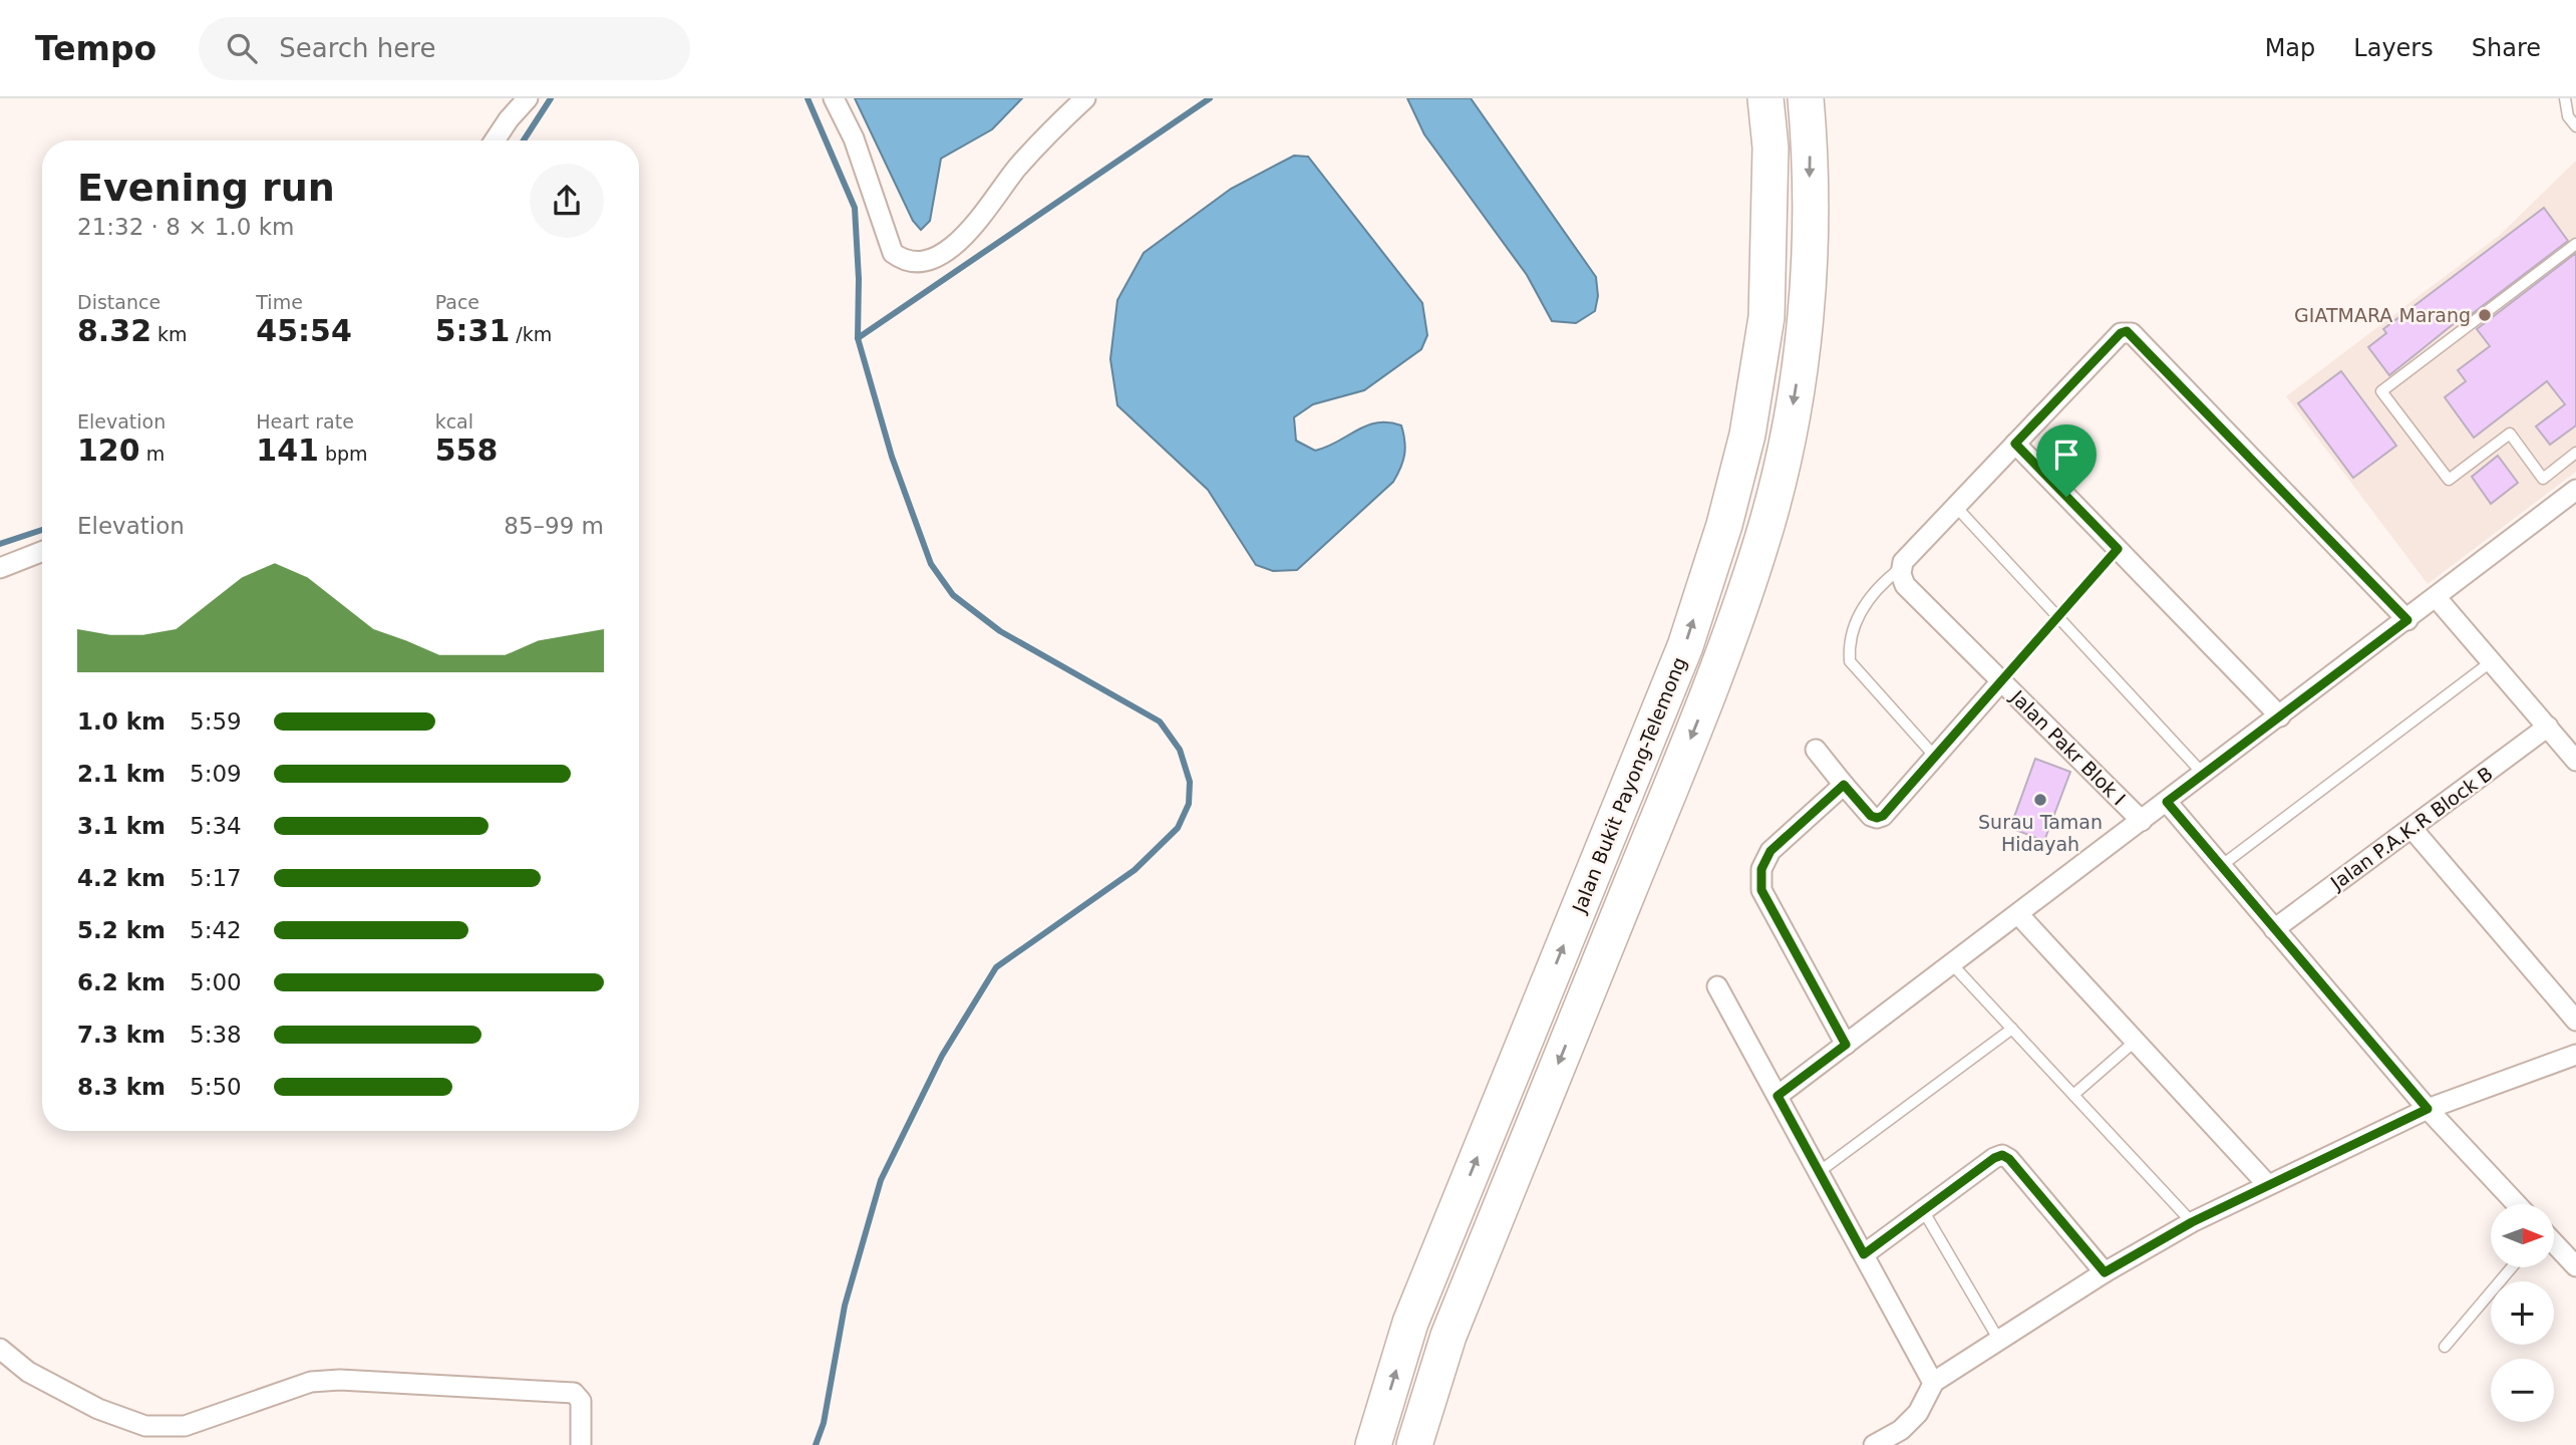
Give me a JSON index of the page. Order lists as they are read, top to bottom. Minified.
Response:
{"streets":{"highway":["Jalan Bukit Payong-Telemong"],"street":["Jalan Pakr Blok I","Jalan P.A.K.R Block B"]},"places":["GIATMARA Marang","Surau Taman Hidayah"],"north":"right","page":{"header":"Tempo","search":"Search here","nav":["Map","Layers","Share"],"heading":["Evening run","21:32 · 8 × 1.0 km"],"stats":[["Distance","8.32 km"],["Time","45:54"],["Pace","5:31 /km"],["Elevation","120 m"],["Heart rate","141 bpm"],["kcal","558"]],"chart":["Elevation","85–99 m"],"list":[{"name":"1.0 km","note":"5:59"},{"name":"2.1 km","note":"5:09"},{"name":"3.1 km","note":"5:34"},{"name":"4.2 km","note":"5:17"},{"name":"5.2 km","note":"5:42"},{"name":"6.2 km","note":"5:00"},{"name":"7.3 km","note":"5:38"},{"name":"8.3 km","note":"5:50"}],"map_buttons":["+","−"]}}
